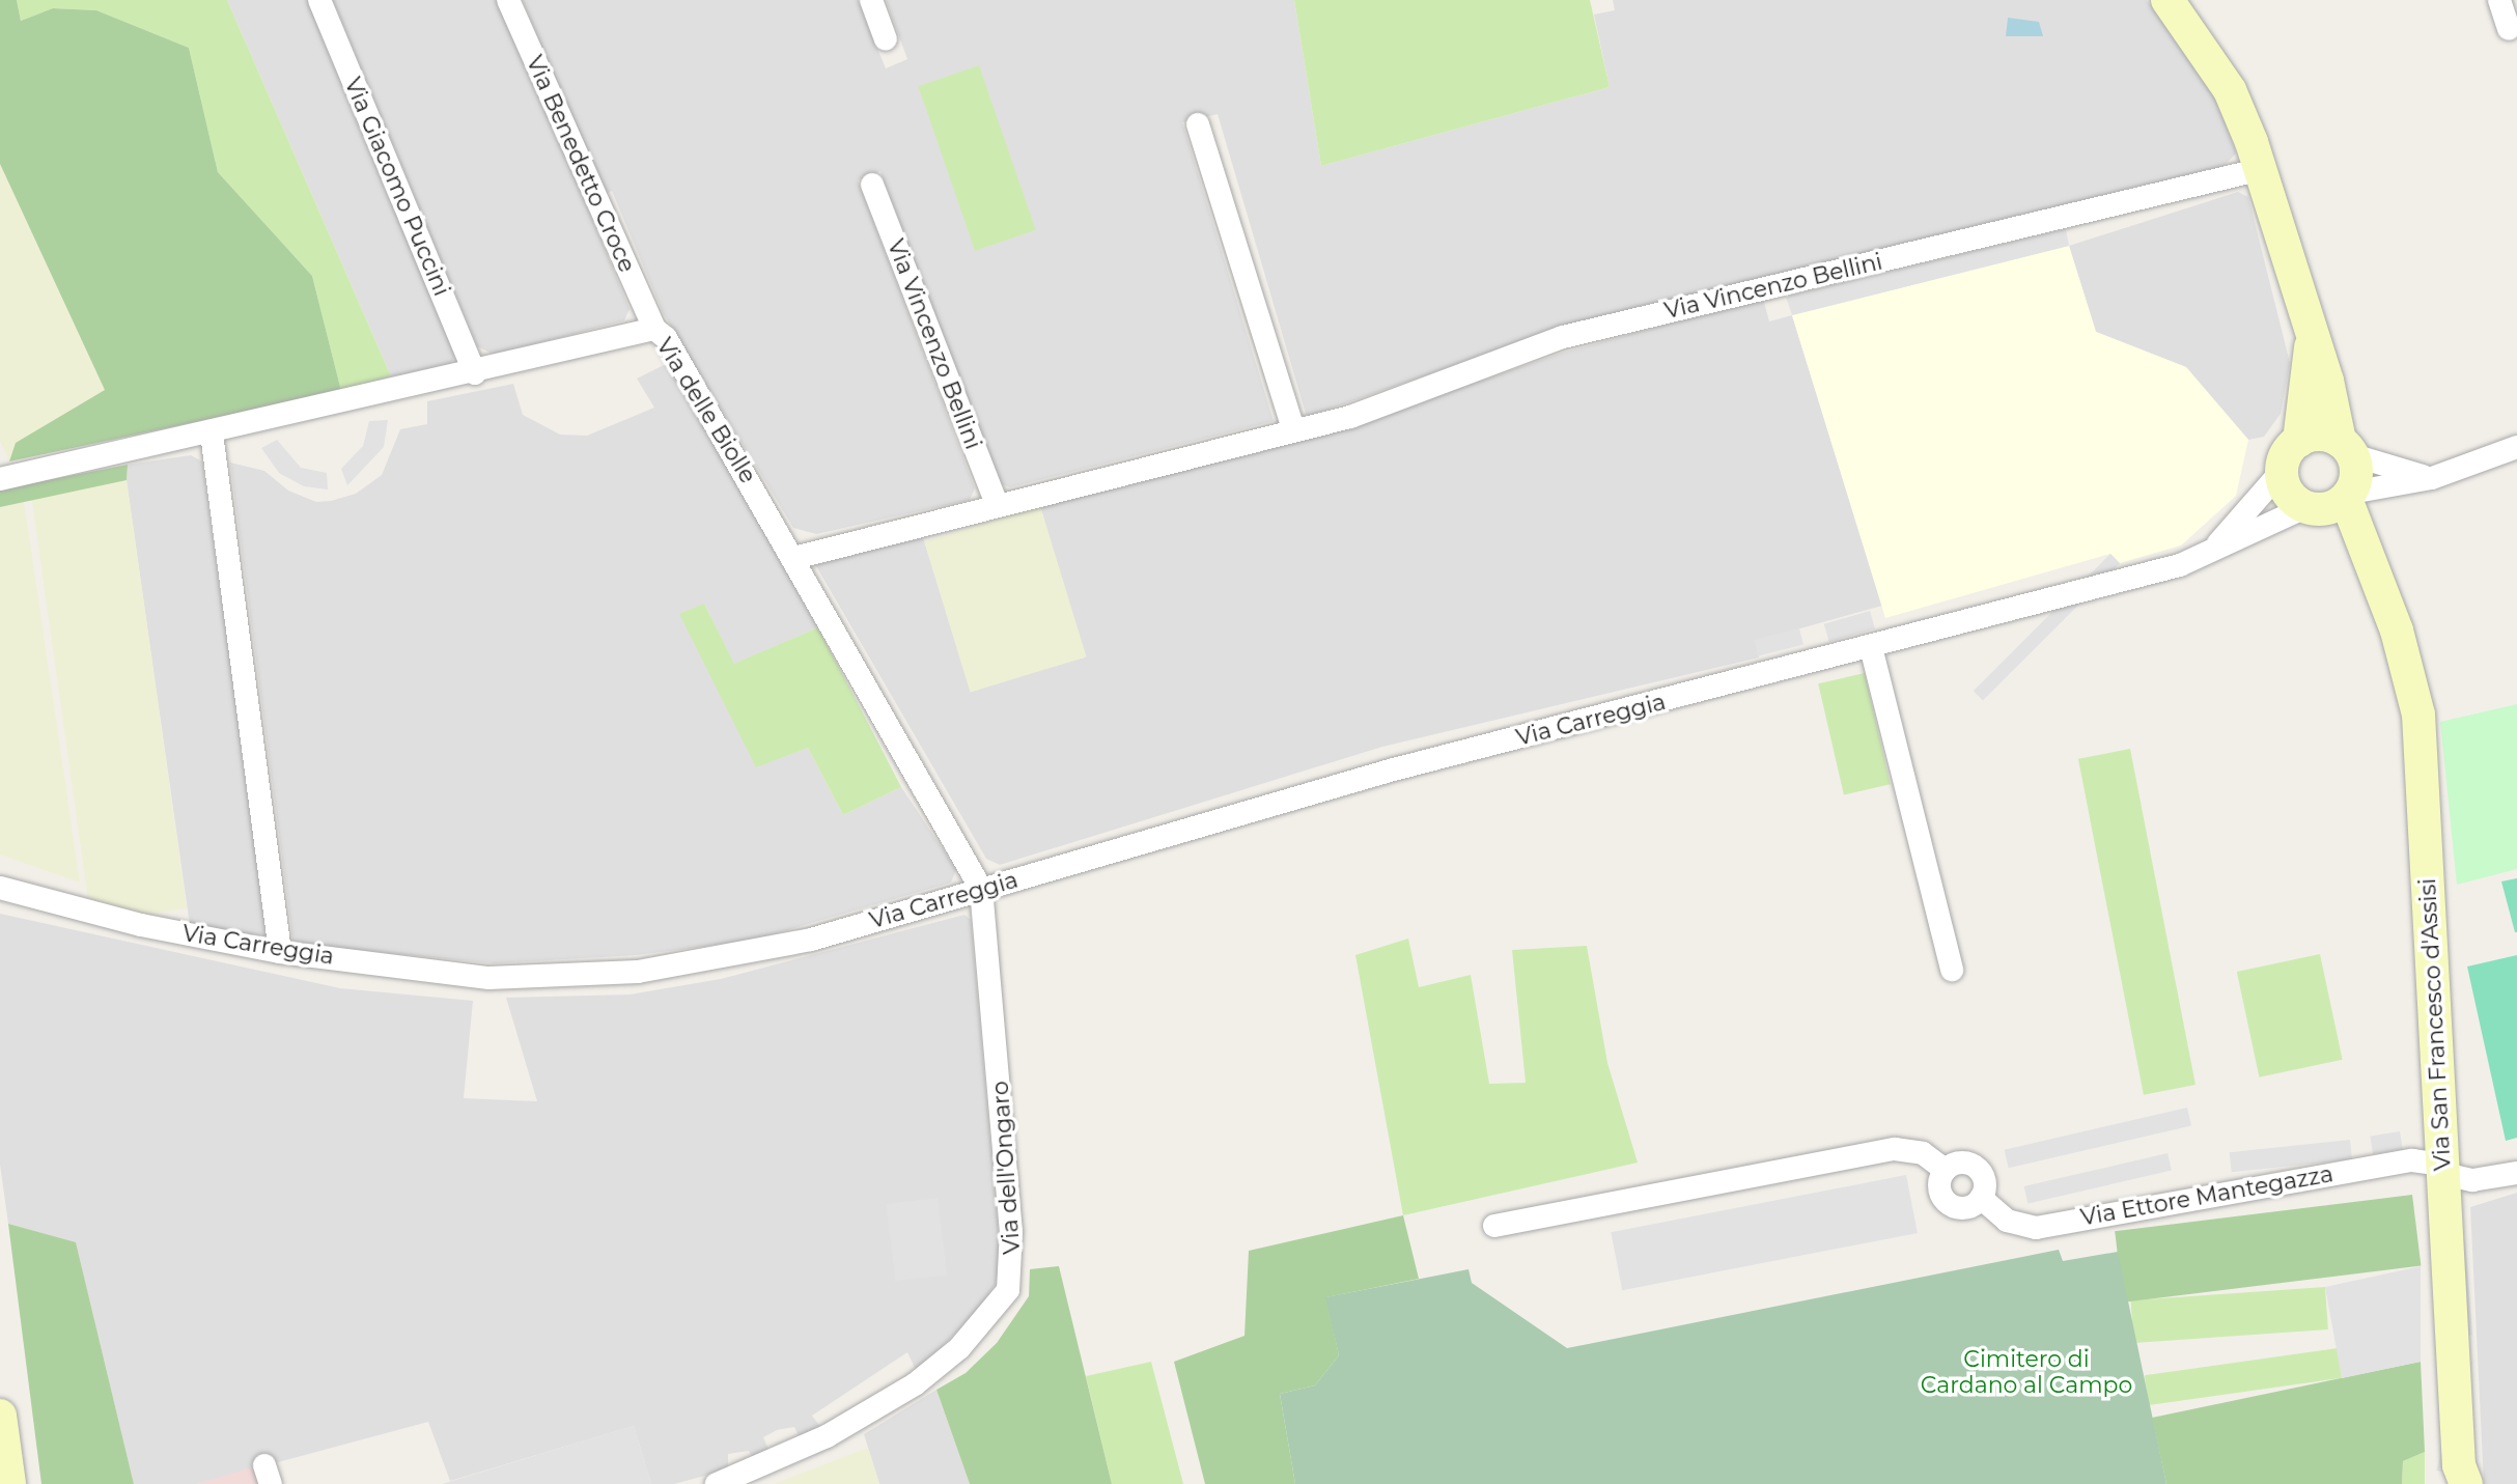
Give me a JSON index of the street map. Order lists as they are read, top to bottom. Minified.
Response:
{"streets":{"street":["Via Benedetto Croce","Via Giacomo Puccini","Via Vincenzo Bellini","Via delle Biolle","Via Carreggia","Via San Francesco d'Assisi","Via dell'Ongaro","Via Ettore Mantegazza"]},"crossings":[["Via Benedetto Croce","Via delle Biolle"],["Via Giacomo Puccini","Via delle Biolle"],["Via Vincenzo Bellini","Via delle Biolle"],["Via delle Biolle","Via Carreggia"],["Via delle Biolle","Via dell'Ongaro"],["Via Carreggia","Via San Francesco d'Assisi"],["Via Carreggia","Via dell'Ongaro"],["Via San Francesco d'Assisi","Via Ettore Mantegazza"]],"parks":["Cimitero di Cardano al Campo"]}
